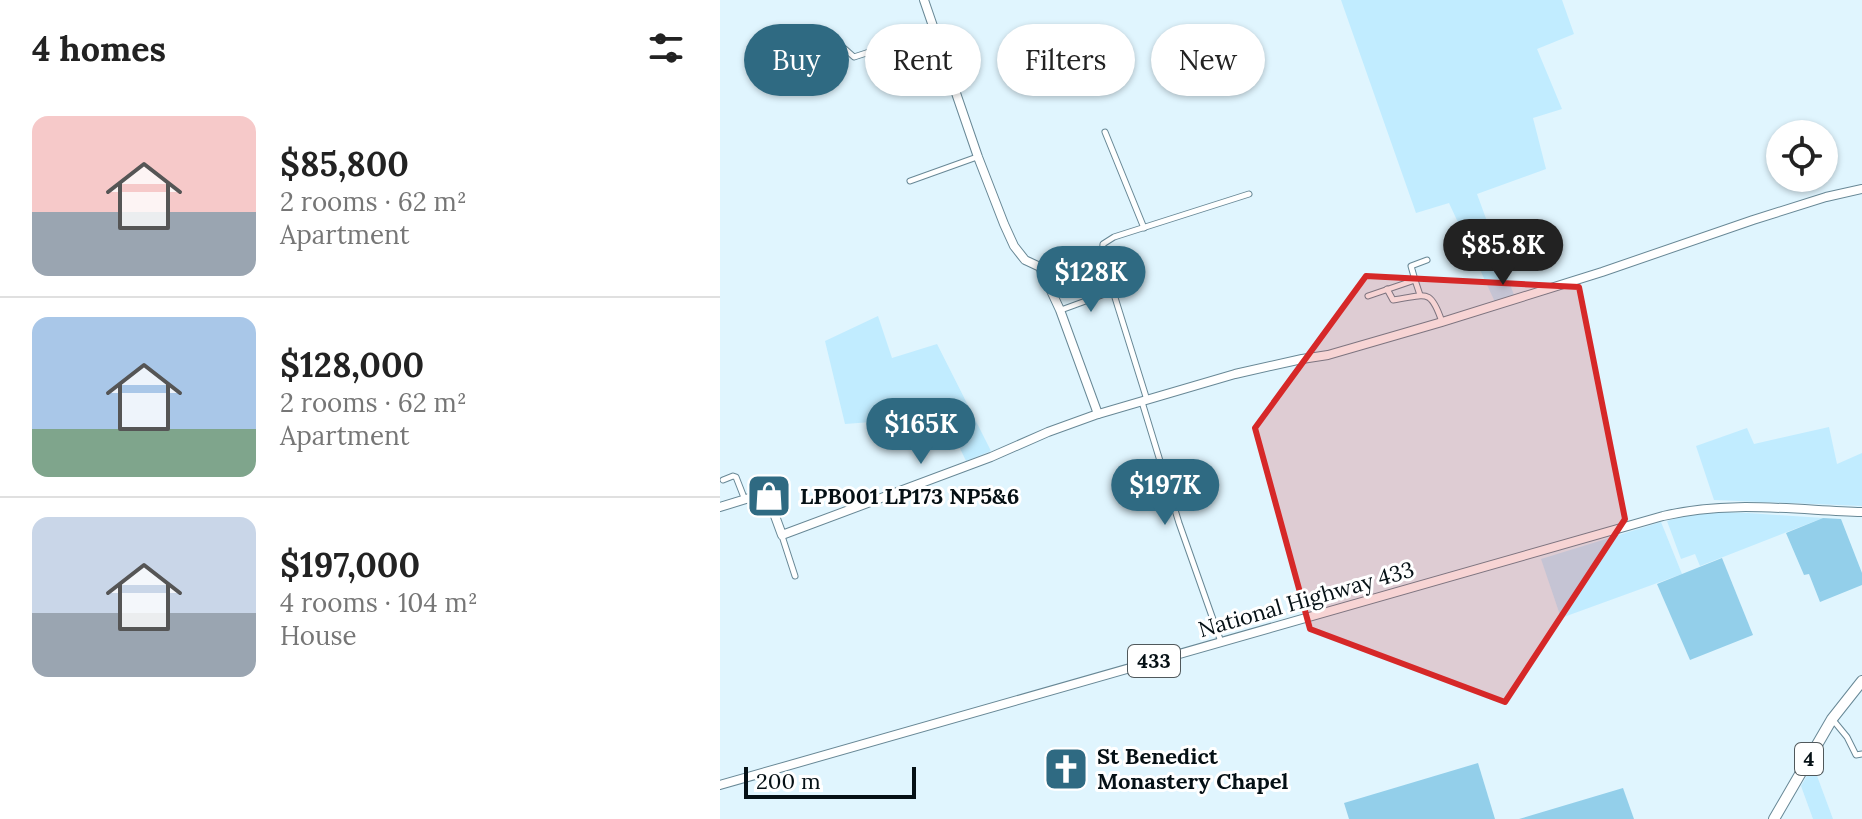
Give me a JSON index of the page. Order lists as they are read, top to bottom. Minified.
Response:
{"streets":{"highway":["4"],"street":["National Highway 433","433"]},"places":{"shop":["LPB001 LP173 NP5&6"],"church":["St Benedict Monastery Chapel"]},"scale_bar":"200 m","page":{"heading":"4 homes","chip":["Buy","Rent","Filters","New"],"list":[{"name":"$85,800","note":"2 rooms · 62 m² · Apartment"},{"name":"$128,000","note":"2 rooms · 62 m² · Apartment"},{"name":"$197,000","note":"4 rooms · 104 m² · House"}],"price":["$85.8K","$128K","$165K","$197K"],"scale":"200 m"}}
